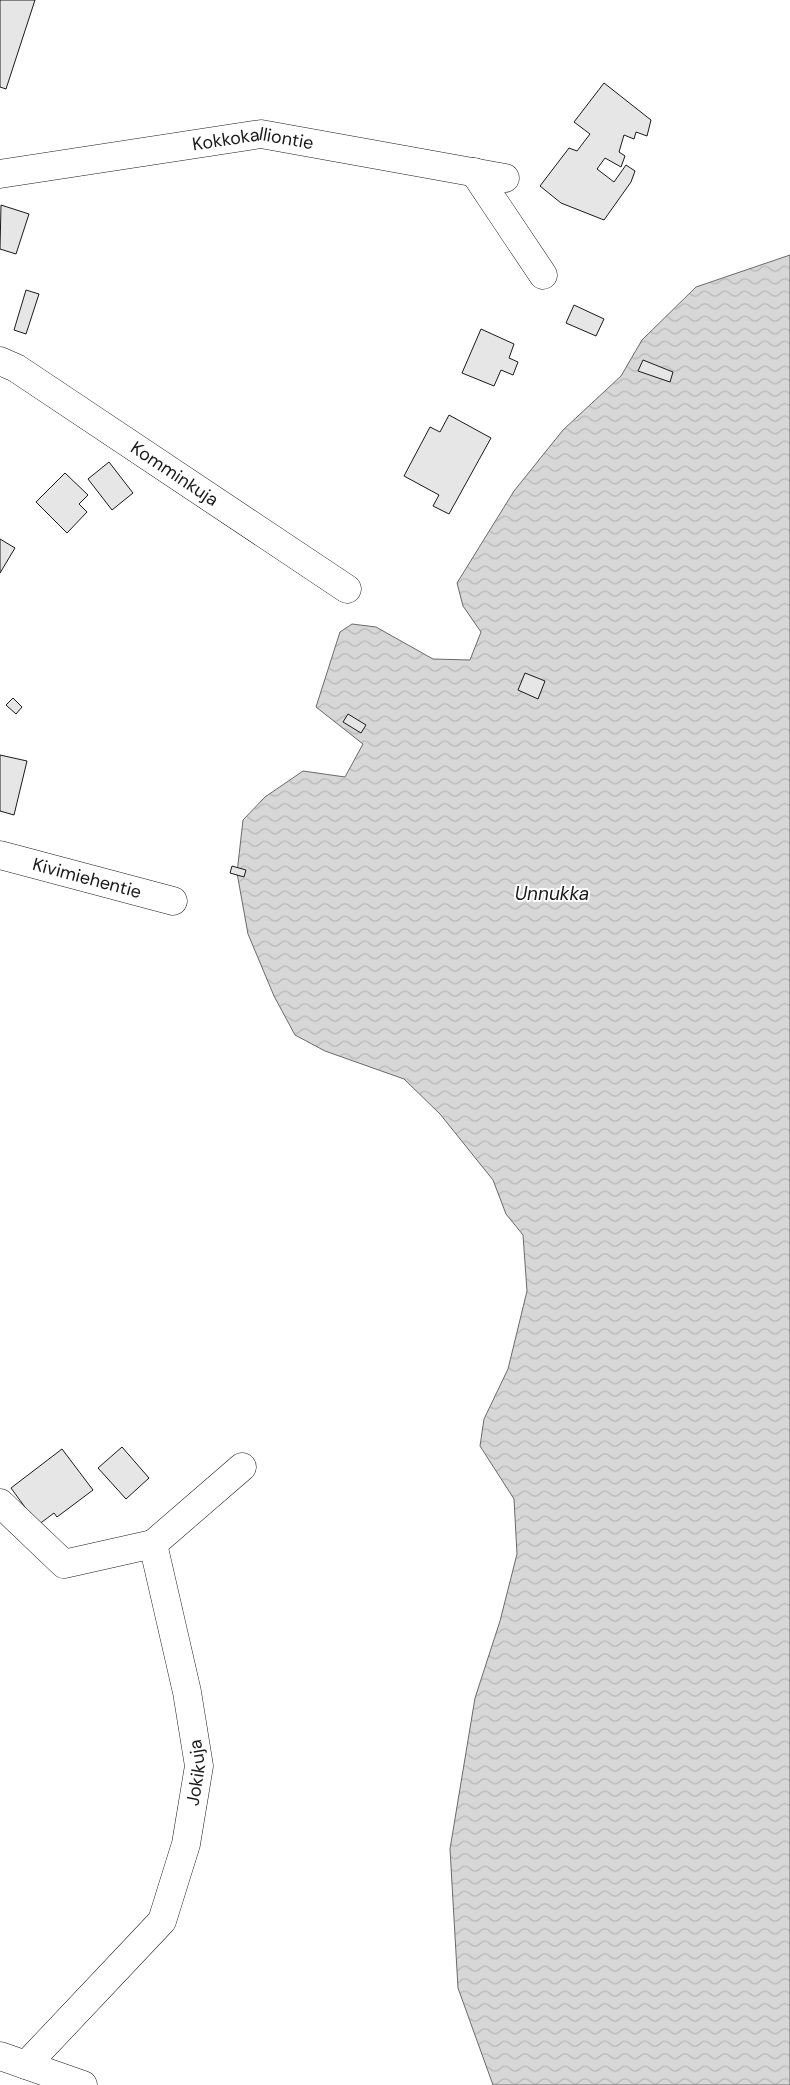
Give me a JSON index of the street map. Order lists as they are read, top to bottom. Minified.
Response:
{"streets":{"street":["Kokkokalliontie","Komminkuja","Kivimiehentie","Jokikuja"]},"water":["Unnukka"]}
